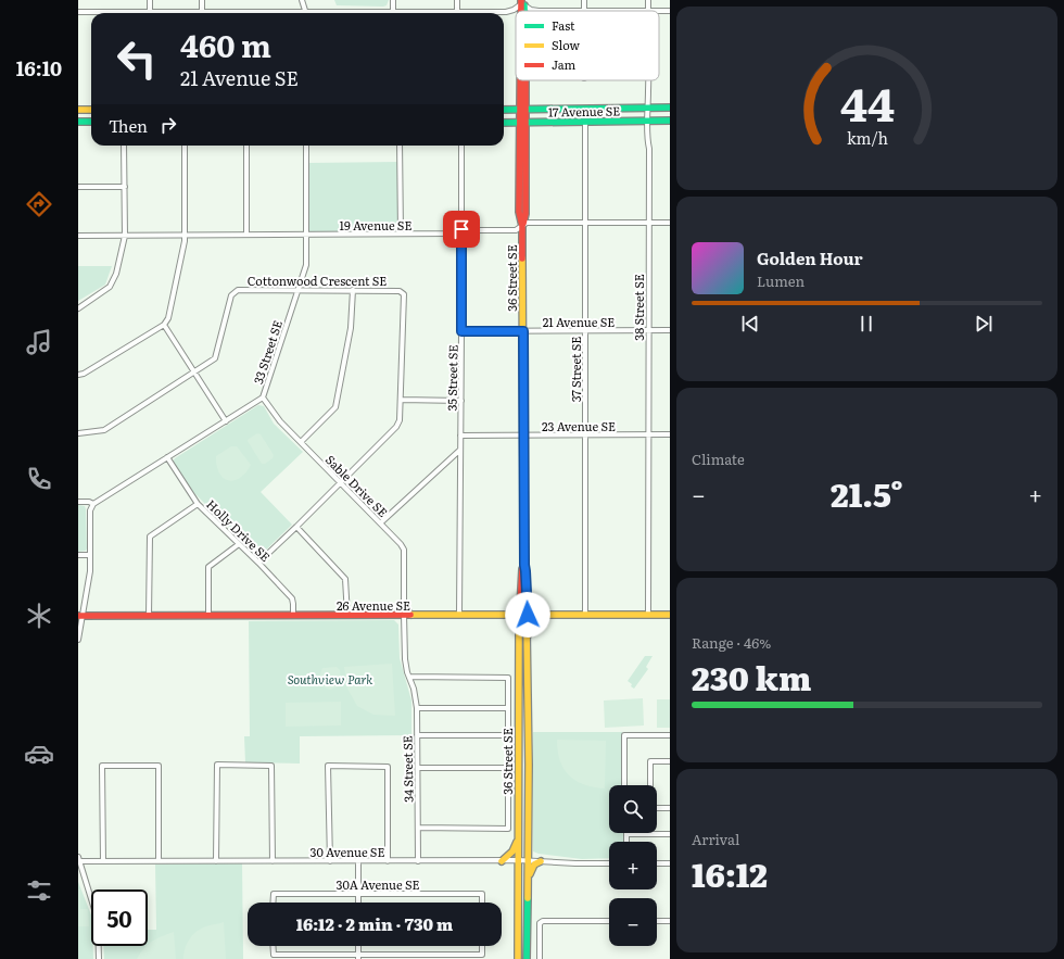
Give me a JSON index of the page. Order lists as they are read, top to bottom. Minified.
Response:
{"streets":{"main road":["17 Avenue SE","36 Street SE","26 Avenue SE"],"street":["19 Avenue SE","Cottonwood Crescent SE","38 Street SE","21 Avenue SE","33 Street SE","37 Street SE","35 Street SE","23 Avenue SE","Sable Drive SE","Holly Drive SE","34 Street SE","30 Avenue SE","30A Avenue SE"]},"crossings":[["17 Avenue SE","36 Street SE"],["17 Avenue SE","38 Street SE"],["17 Avenue SE","37 Street SE"],["19 Avenue SE","36 Street SE"],["19 Avenue SE","38 Street SE"],["19 Avenue SE","33 Street SE"],["19 Avenue SE","37 Street SE"],["19 Avenue SE","35 Street SE"],["36 Street SE","21 Avenue SE"],["36 Street SE","23 Avenue SE"],["36 Street SE","26 Avenue SE"],["36 Street SE","30 Avenue SE"],["Cottonwood Crescent SE","33 Street SE"],["Cottonwood Crescent SE","Sable Drive SE"],["Cottonwood Crescent SE","Holly Drive SE"],["38 Street SE","21 Avenue SE"],["38 Street SE","23 Avenue SE"],["38 Street SE","26 Avenue SE"],["21 Avenue SE","37 Street SE"],["21 Avenue SE","35 Street SE"],["33 Street SE","Sable Drive SE"],["33 Street SE","Holly Drive SE"],["37 Street SE","23 Avenue SE"],["37 Street SE","26 Avenue SE"],["35 Street SE","23 Avenue SE"],["35 Street SE","26 Avenue SE"],["Sable Drive SE","26 Avenue SE"],["Sable Drive SE","34 Street SE"],["Holly Drive SE","26 Avenue SE"],["34 Street SE","30 Avenue SE"]],"parks":["Southview Park"],"legend":["Fast","Slow","Jam"],"page":{"tabs":"16:10","turn":["460 m","21 Avenue SE"],"then":"Then","song":["Golden Hour","Lumen"],"tile":["Climate",["Range · 46%","230 km"],["Arrival","16:12"]],"heat":["−","21.5°","+"],"map_buttons":["+","−"],"limit":"50","trip":"16:12 · 2 min · 730 m","gauge":["44","km/h"]}}
